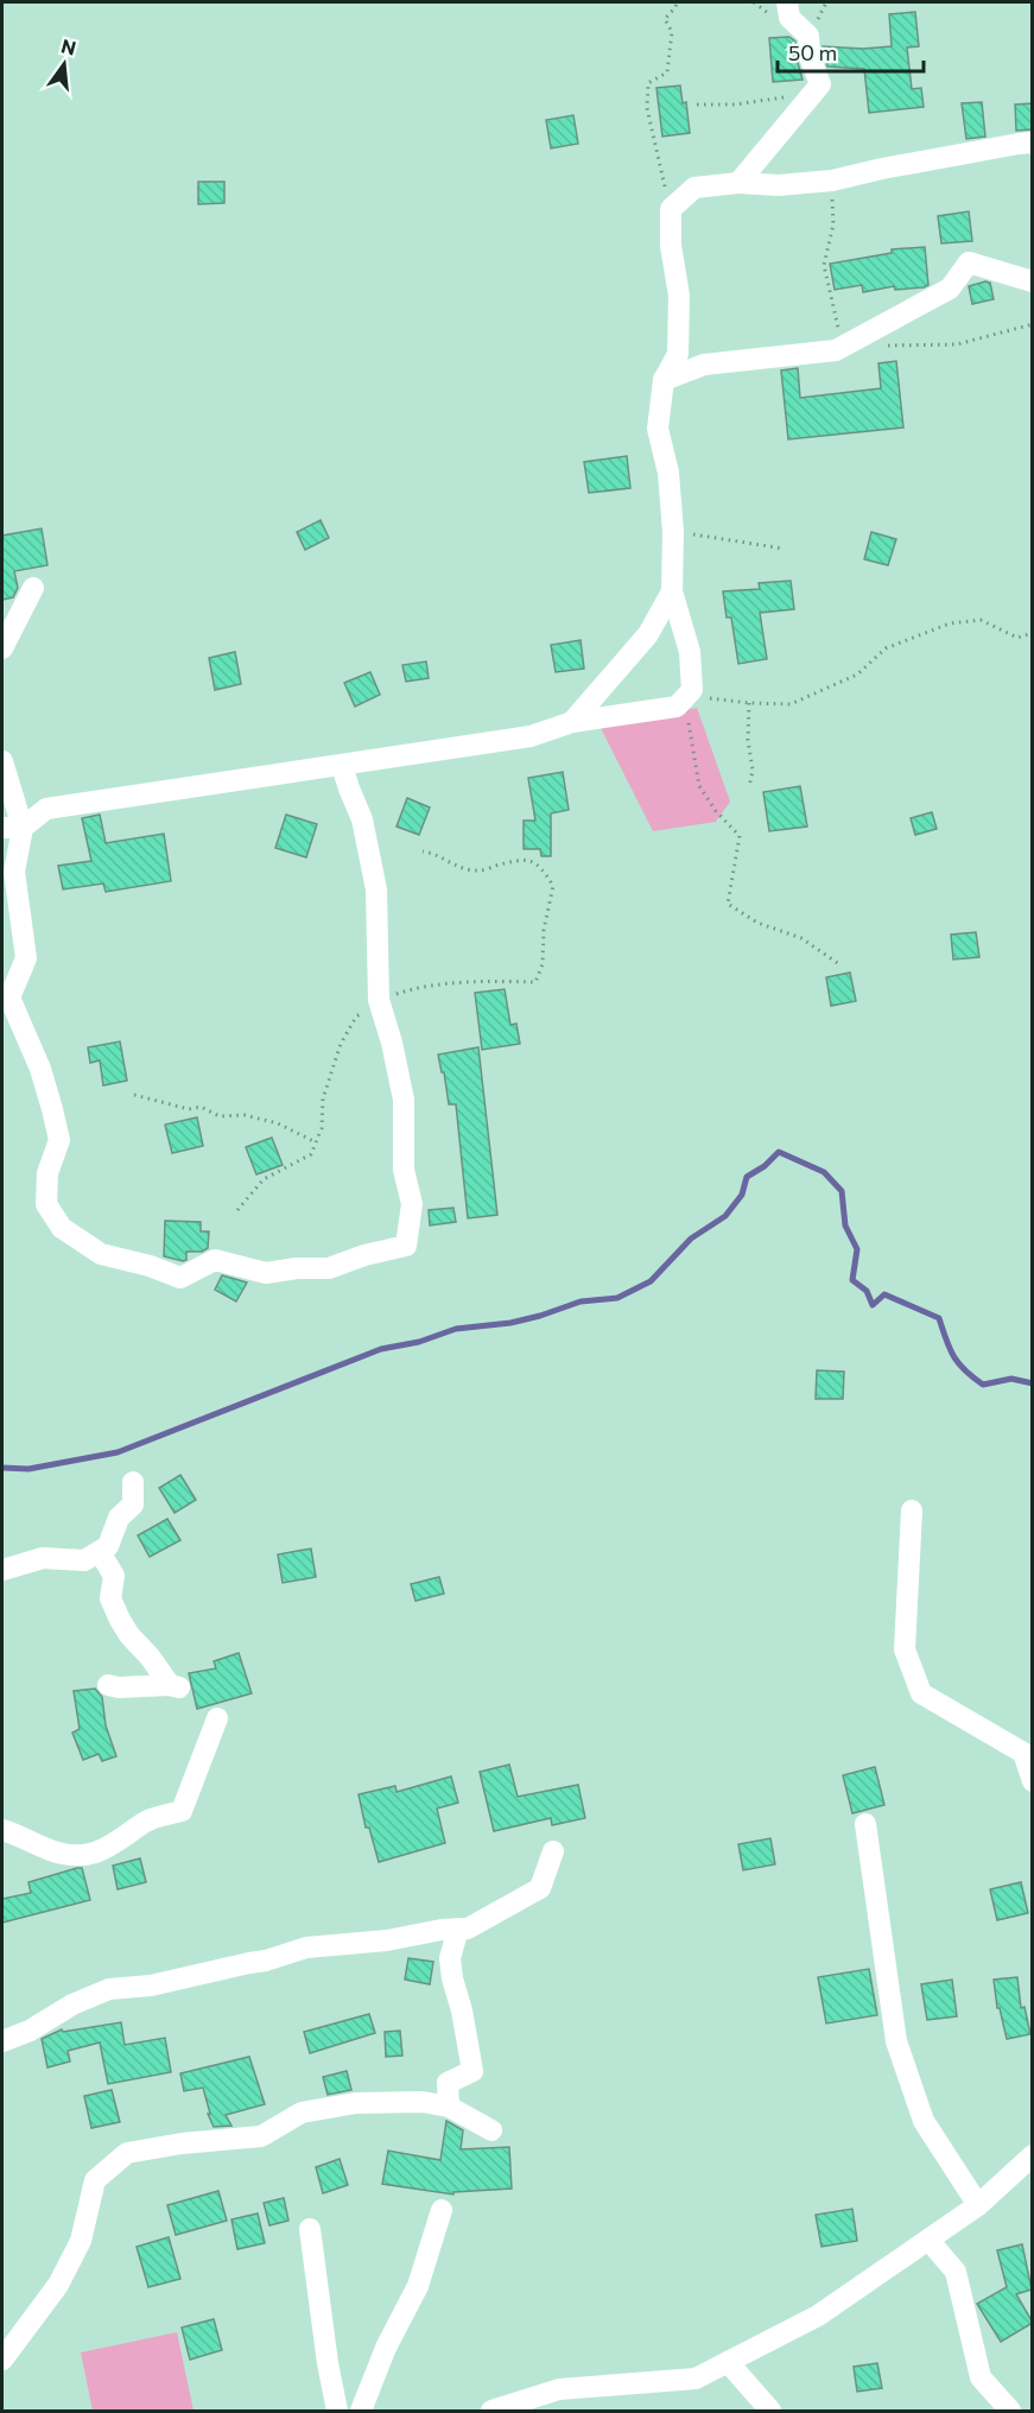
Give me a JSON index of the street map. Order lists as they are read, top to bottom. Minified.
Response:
{"scale_bar":"50 m","north":"top"}
